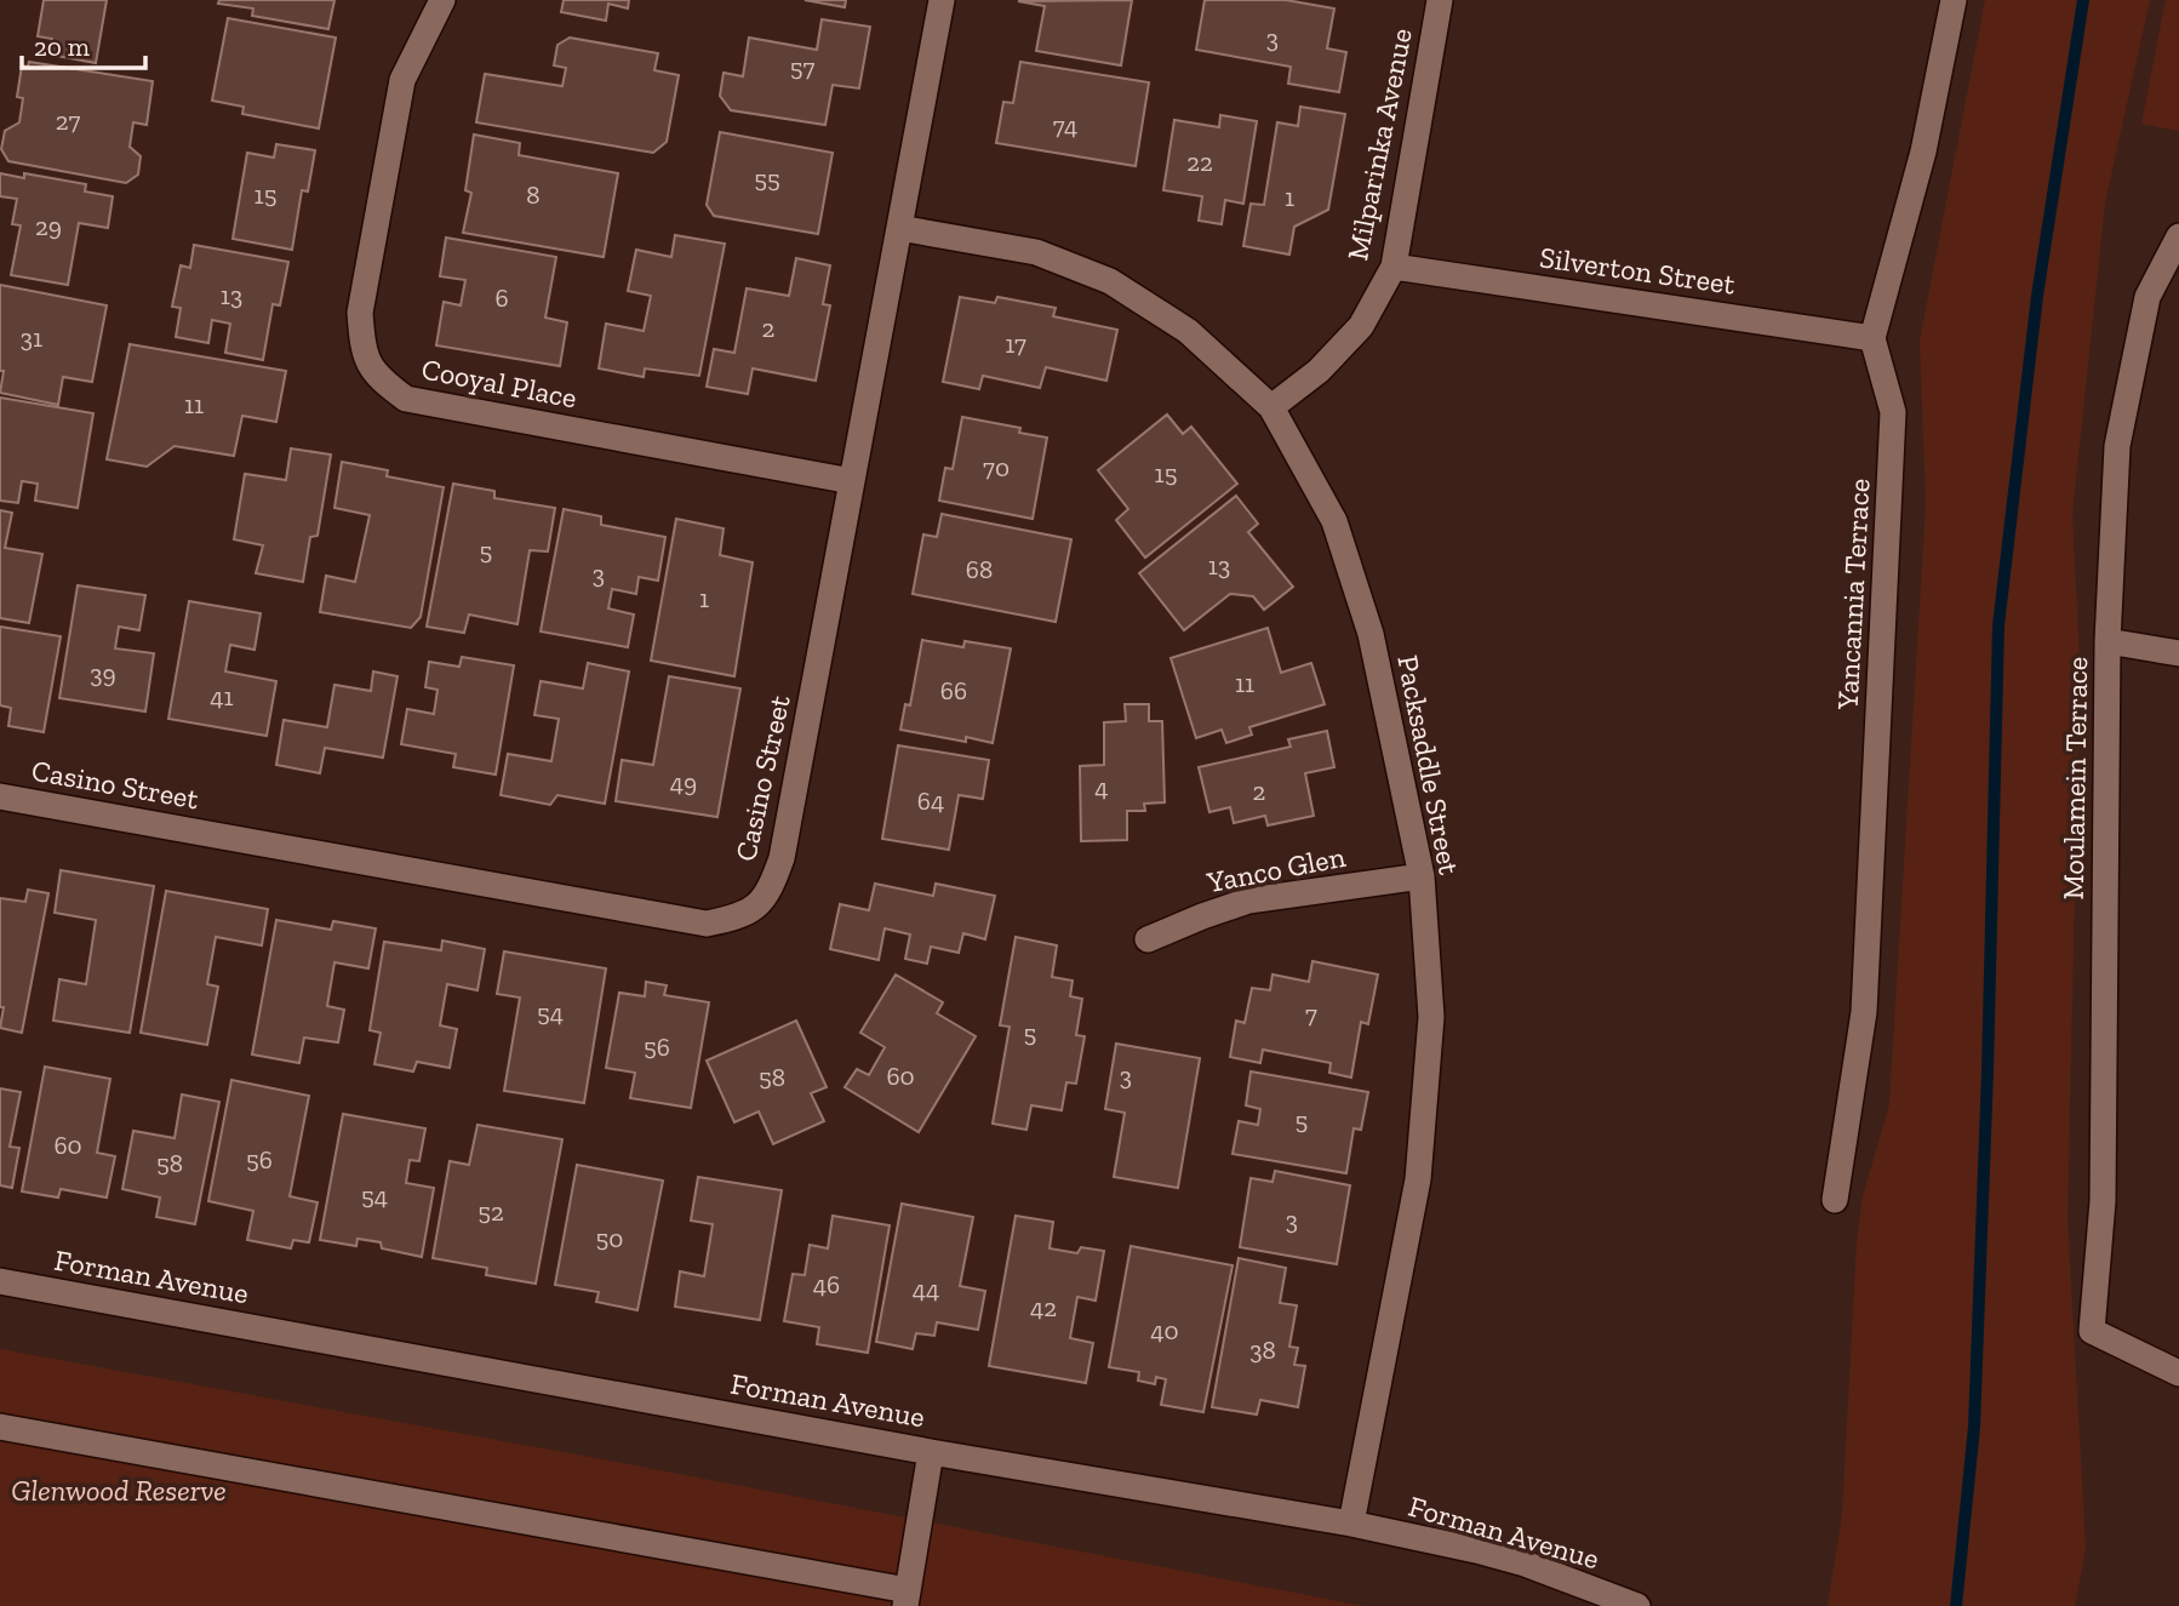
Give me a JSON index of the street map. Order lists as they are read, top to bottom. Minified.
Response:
{"streets":{"street":["Milparinka Avenue","Silverton Street","Cooyal Place","Yancannia Terrace","Packsaddle Street","Casino Street","Moulamein Terrace","Yanco Glen","Forman Avenue"]},"crossings":[["Milparinka Avenue","Silverton Street"],["Milparinka Avenue","Packsaddle Street"],["Silverton Street","Yancannia Terrace"],["Cooyal Place","Casino Street"],["Packsaddle Street","Casino Street"],["Packsaddle Street","Yanco Glen"],["Packsaddle Street","Forman Avenue"]],"parks":["Glenwood Reserve"],"house_numbers":["3","57","27","74","22","55","15","8","1","29","13","6","2","31","17","11","70","15","5","13","68","3","1","39","11","66","41","49","4","2","64","54","7","5","56","60","3","58","5","60","56","58","54","52","3","50","46","44","42","40","38"],"scale_bar":"20 m"}
